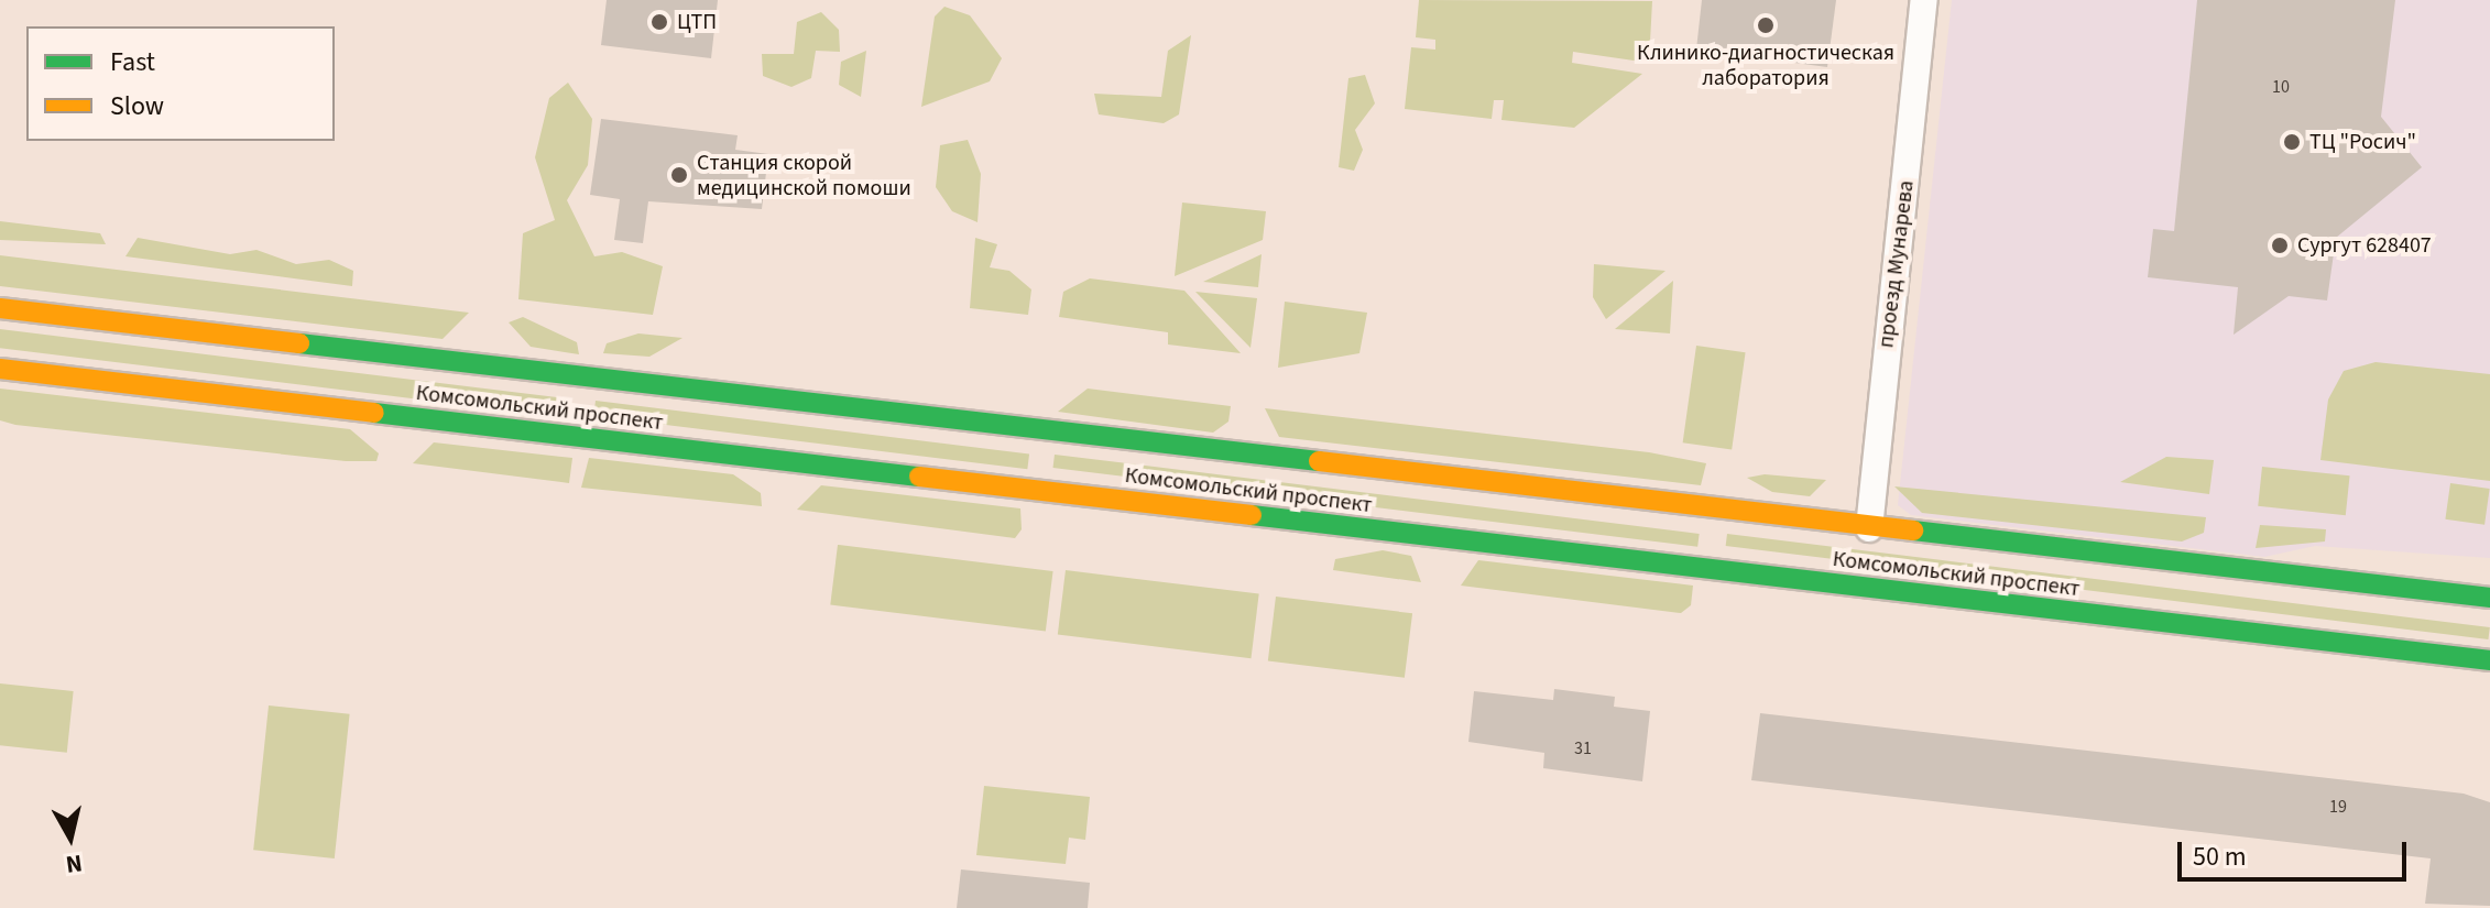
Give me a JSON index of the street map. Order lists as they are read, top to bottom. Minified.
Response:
{"streets":{"main road":["Комсомольский проспект"],"street":["проезд Мунарева"]},"crossings":[["проезд Мунарева","Комсомольский проспект"]],"places":["ЦТП","Клинико-диагностическая лаборатория","ТЦ \"Росич\"","Cтанция скорой медицинской помоши","Сургут 628407"],"house_numbers":["10","31","19"],"legend":["Fast","Slow"],"scale_bar":"50 m","north":"bottom"}
